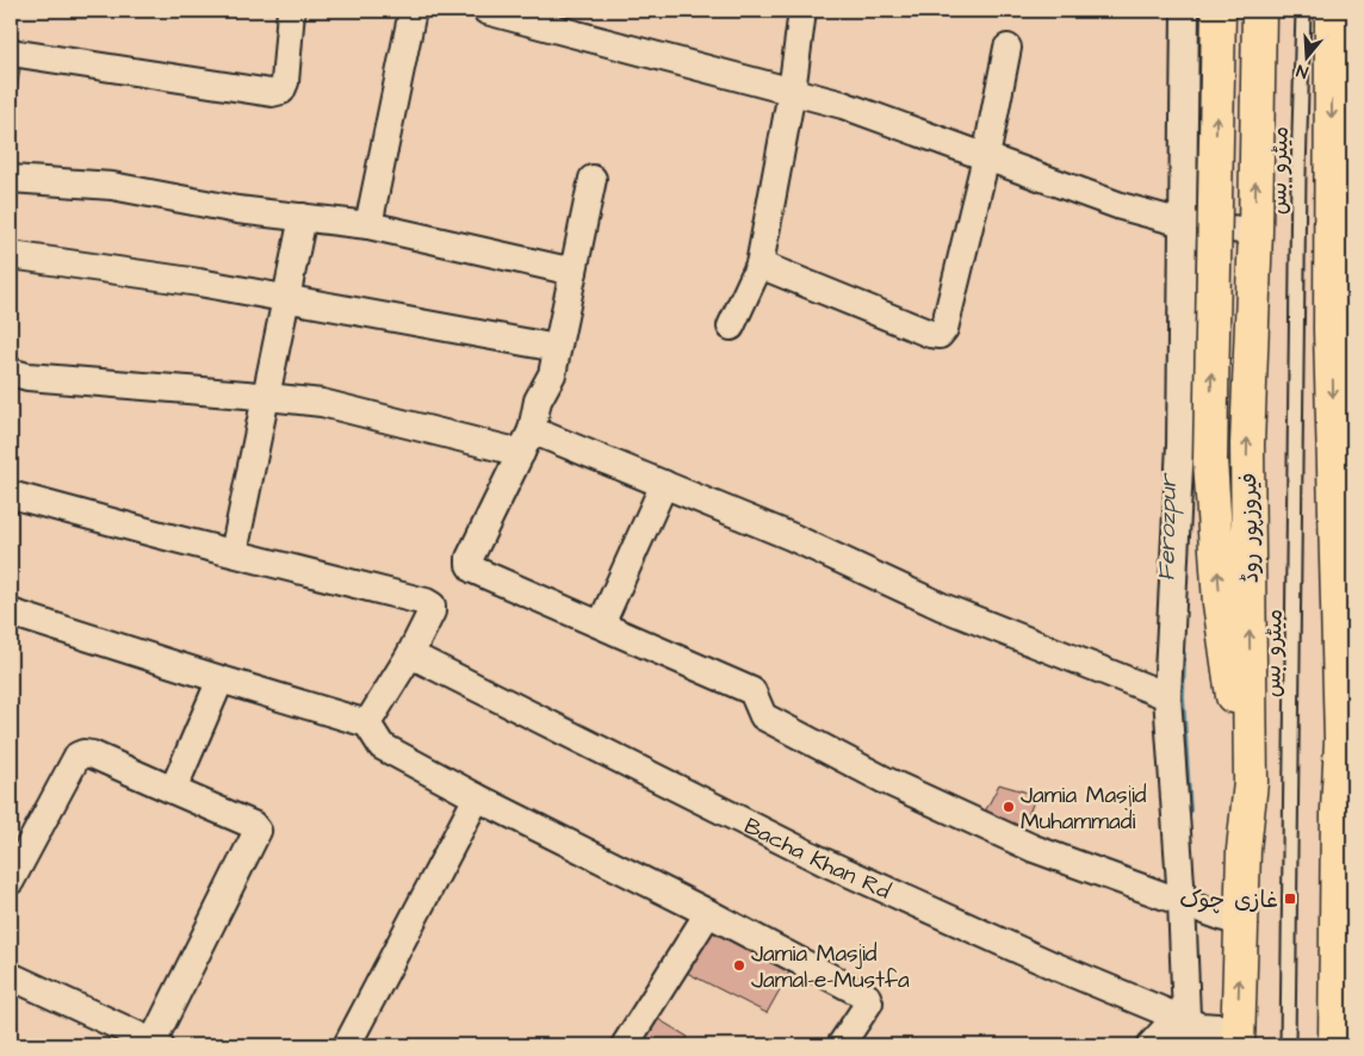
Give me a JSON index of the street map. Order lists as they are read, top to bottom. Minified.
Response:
{"streets":{"main road":["فیروزپور روڈ"],"street":["Bacha Khan Rd"],"lane":["میٹرو بس"]},"crossings":[["فیروزپور روڈ","Bacha Khan Rd"]],"water":["Ferozpur"],"places":{"other":["Jamia Masjid Muhammadi","Jamia Masjid Jamal-e-Mustfa"],"transit":["غازی چوک"]},"north":"bottom"}
